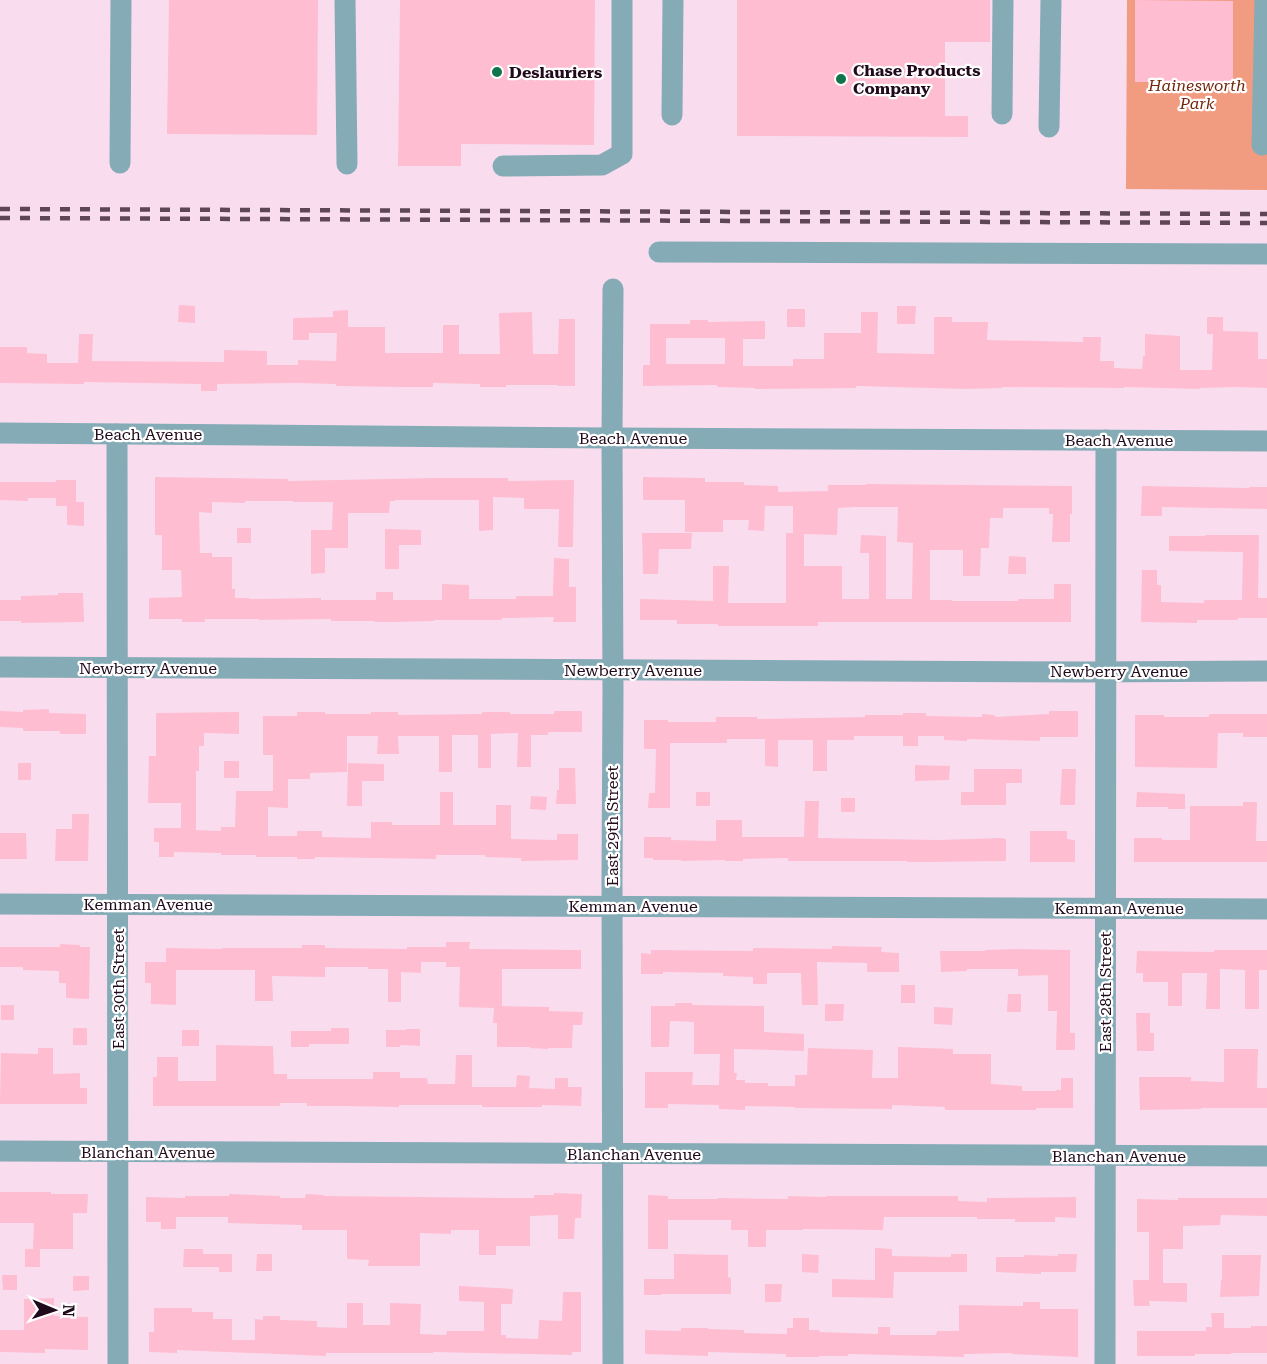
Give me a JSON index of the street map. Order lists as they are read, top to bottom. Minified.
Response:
{"streets":{"street":["Beach Avenue","Newberry Avenue","East 29th Street","Kemman Avenue","East 30th Street","East 28th Street","Blanchan Avenue"]},"crossings":[["Beach Avenue","East 29th Street"],["Beach Avenue","East 30th Street"],["Beach Avenue","East 28th Street"],["Newberry Avenue","East 29th Street"],["Newberry Avenue","East 30th Street"],["Newberry Avenue","East 28th Street"],["East 29th Street","Kemman Avenue"],["East 29th Street","Blanchan Avenue"],["Kemman Avenue","East 30th Street"],["Kemman Avenue","East 28th Street"],["East 30th Street","Blanchan Avenue"],["East 28th Street","Blanchan Avenue"]],"parks":["Hainesworth Park"],"places":["Deslauriers","Chase Products Company"],"north":"right"}
